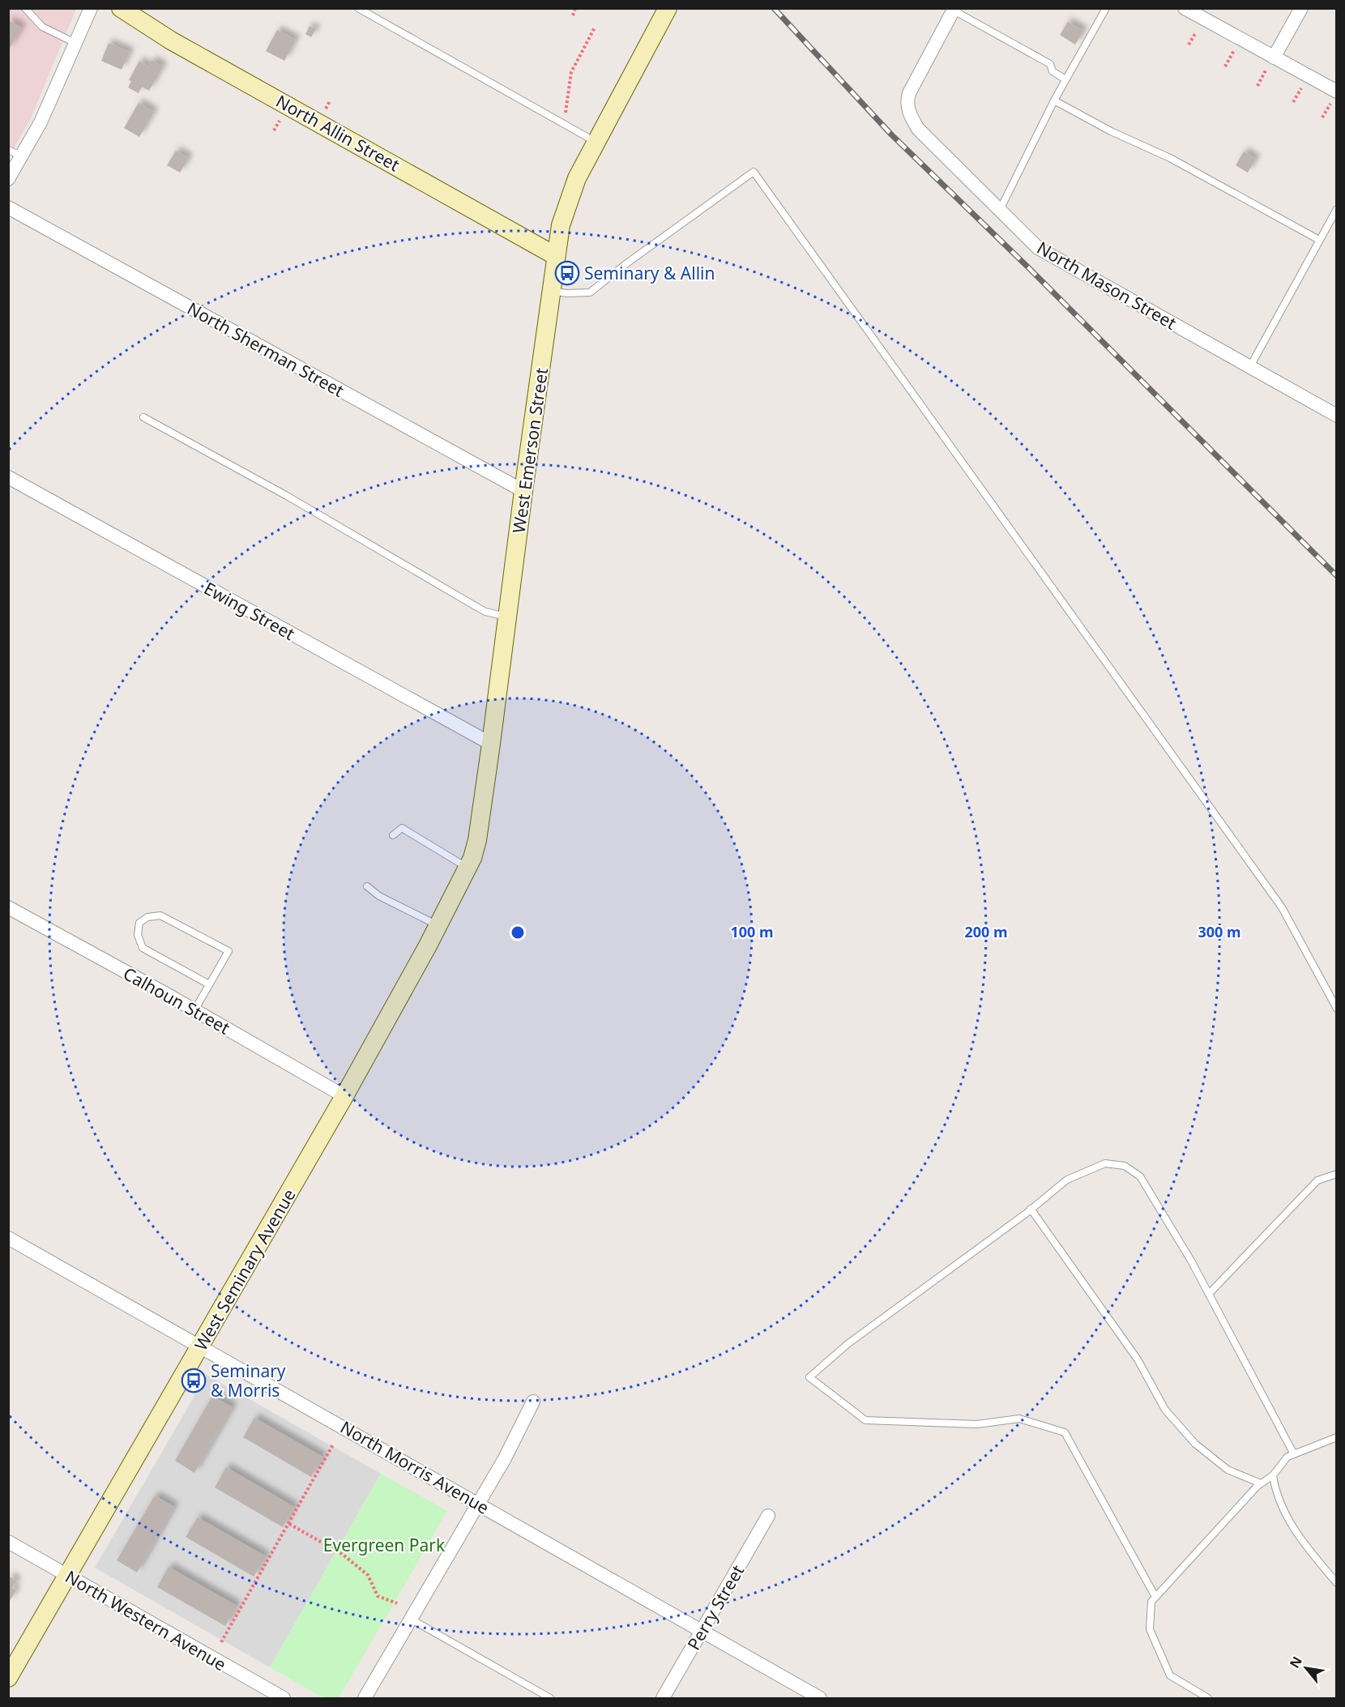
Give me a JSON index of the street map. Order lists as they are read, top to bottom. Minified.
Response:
{"streets":{"street":["North Allin Street","North Mason Street","North Sherman Street","West Emerson Street","Ewing Street","Calhoun Street","West Seminary Avenue","North Morris Avenue","Perry Street","North Western Avenue"]},"crossings":[["North Allin Street","West Emerson Street"],["North Sherman Street","West Emerson Street"],["West Emerson Street","Ewing Street"],["West Emerson Street","West Seminary Avenue"],["Calhoun Street","West Seminary Avenue"],["West Seminary Avenue","North Morris Avenue"],["West Seminary Avenue","North Western Avenue"],["North Morris Avenue","Perry Street"]],"parks":["Evergreen Park"],"places":{"bus stop":["Seminary & Allin","Seminary & Morris"]},"north":"top left","rings":["100 m","200 m","300 m"]}
